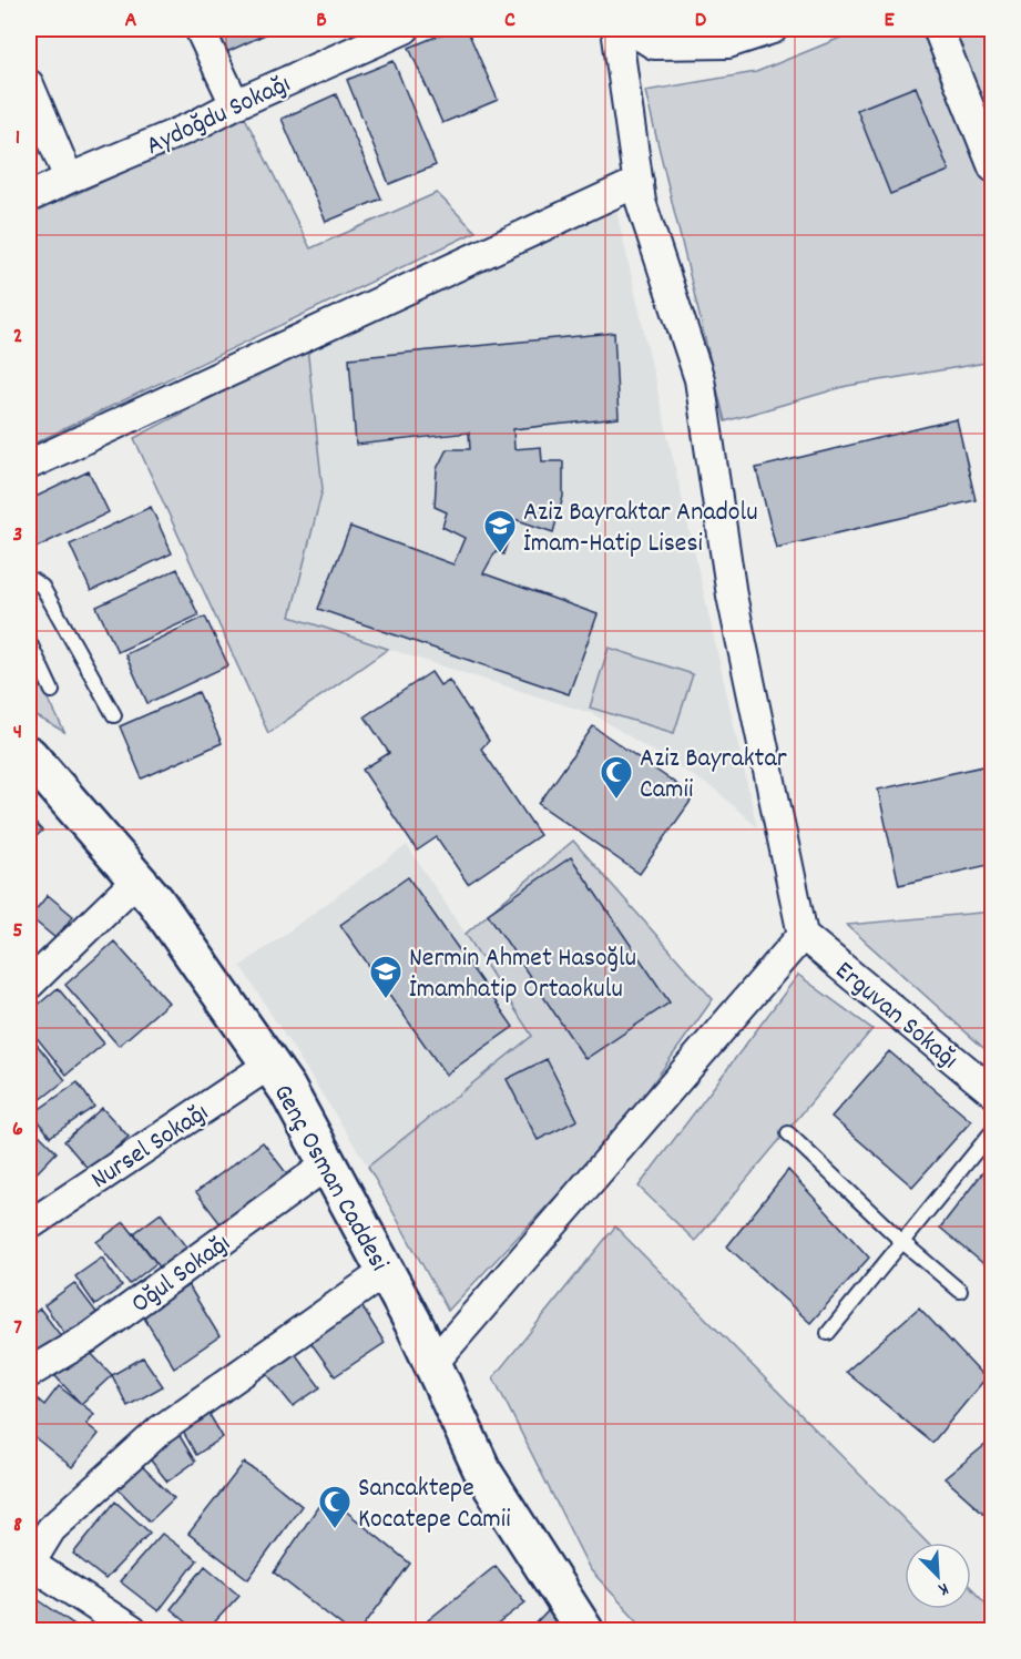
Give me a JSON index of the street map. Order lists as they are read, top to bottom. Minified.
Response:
{"streets":{"street":["Aydoğdu Sokağı","Erguvan Sokağı","Nursel Sokağı","Genç Osman Caddesi","Oğul Sokağı"]},"crossings":[["Nursel Sokağı","Genç Osman Caddesi"],["Genç Osman Caddesi","Oğul Sokağı"]],"places":{"school or university":["Aziz Bayraktar Anadolu İmam-Hatip Lisesi","Nermin Ahmet Hasoğlu İmamhatip Ortaokulu"],"mosque":["Aziz Bayraktar Camii","Sancaktepe Kocatepe Camii"]},"north":"bottom right","grid":{"columns":["A","B","C","D","E"],"rows":["1","2","3","4","5","6","7","8"]}}
